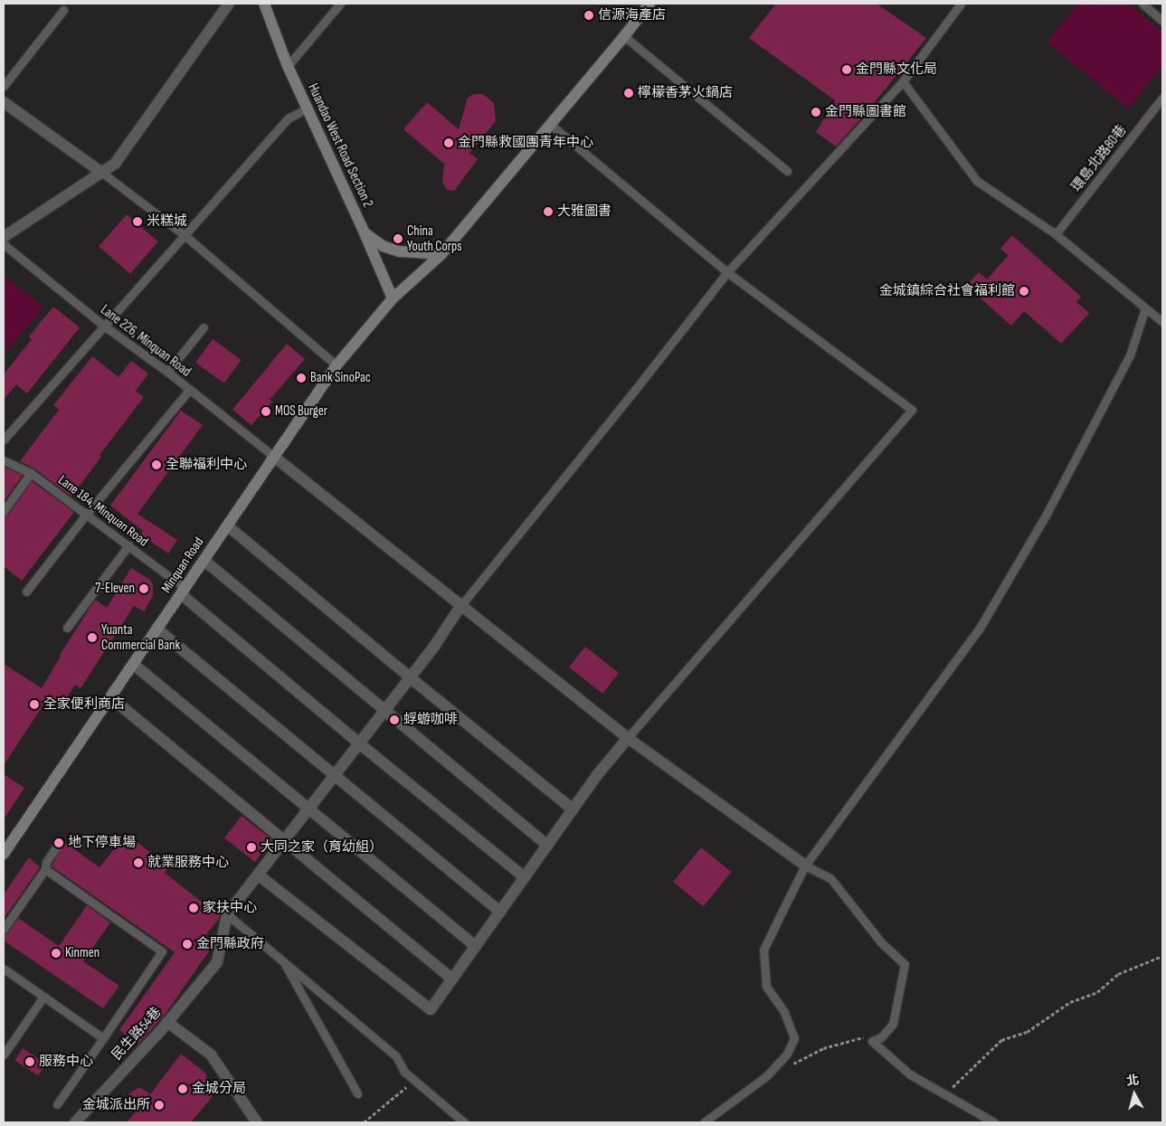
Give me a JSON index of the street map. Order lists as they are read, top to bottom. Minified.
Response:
{"streets":{"main road":["Huandao West Road Section 2","Minquan Road"],"street":["民生路54巷"],"lane":["環島北路80巷","Lane 226, Minquan Road","Lane 184, Minquan Road"]},"crossings":[["Huandao West Road Section 2","Minquan Road"],["Lane 226, Minquan Road","Minquan Road"],["Lane 184, Minquan Road","Minquan Road"]],"places":["信源海產店","金門縣文化局","檸檬香茅火鍋店","金門縣圖書館","金門縣救國團青年中心","大雅圖書","米糕城","China Youth Corps","金城鎮綜合社會福利館","Bank SinoPac","MOS Burger","全聯福利中心","7-Eleven","Yuanta Commercial Bank","全家便利商店","蜉蝣咖啡","地下停車場","大同之家（育幼組）","就業服務中心","家扶中心","金門縣政府","Kinmen","服務中心","金城分局","金城派出所"],"north":"top"}
